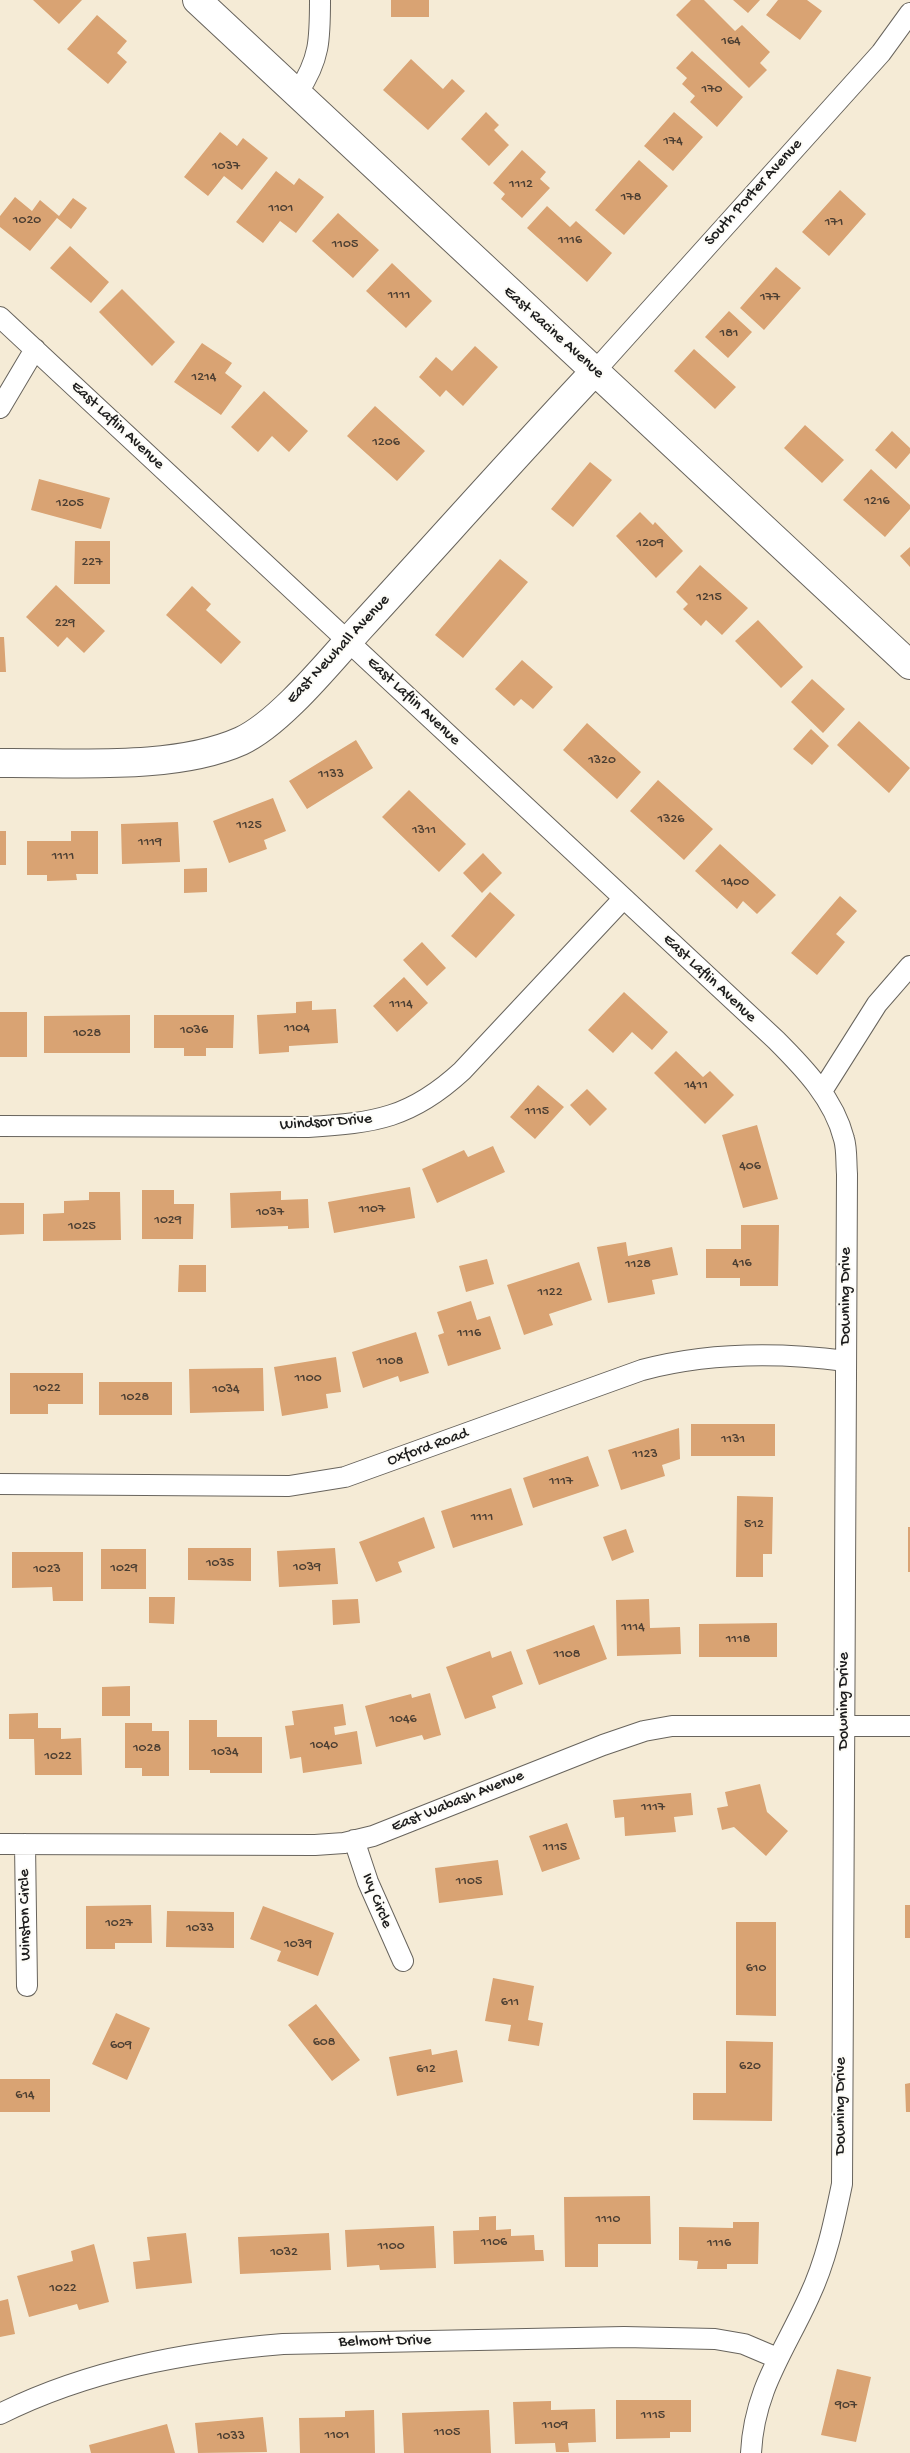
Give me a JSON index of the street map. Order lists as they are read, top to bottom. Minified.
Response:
{"streets":{"main road":["East Racine Avenue","East Newhall Avenue"],"street":["South Porter Avenue","East Laflin Avenue","Windsor Drive","Downing Drive","Oxford Road","East Wabash Avenue","Ivy Circle","Winston Circle","Belmont Drive"]},"crossings":[["South Porter Avenue","East Racine Avenue"],["South Porter Avenue","East Newhall Avenue"],["East Racine Avenue","East Newhall Avenue"],["East Laflin Avenue","East Newhall Avenue"],["East Laflin Avenue","Windsor Drive"],["East Laflin Avenue","Downing Drive"],["Downing Drive","Oxford Road"],["Downing Drive","East Wabash Avenue"],["Downing Drive","Belmont Drive"],["East Wabash Avenue","Ivy Circle"],["East Wabash Avenue","Winston Circle"]],"house_numbers":["164","170","174","1037","1112","178","1101","1020","171","1116","1105","1111","177","181","1214","1206","1216","1205","1209","227","1215","229","1320","1133","1326","1125","1311","1119","1111","1400","1114","1104","1036","1028","1411","1115","406","1107","1037","1029","1025","416","1128","1122","1116","1108","1100","1022","1034","1028","1131","1123","1117","1111","512","1035","1039","1029","1023","1114","1118","1108","1046","1040","1028","1034","1022","1117","1115","1105","1027","1033","1039","610","611","608","609","620","612","614","1110","1106","1116","1100","1032","1022","907","1115","1109","1105","1101","1033"]}
